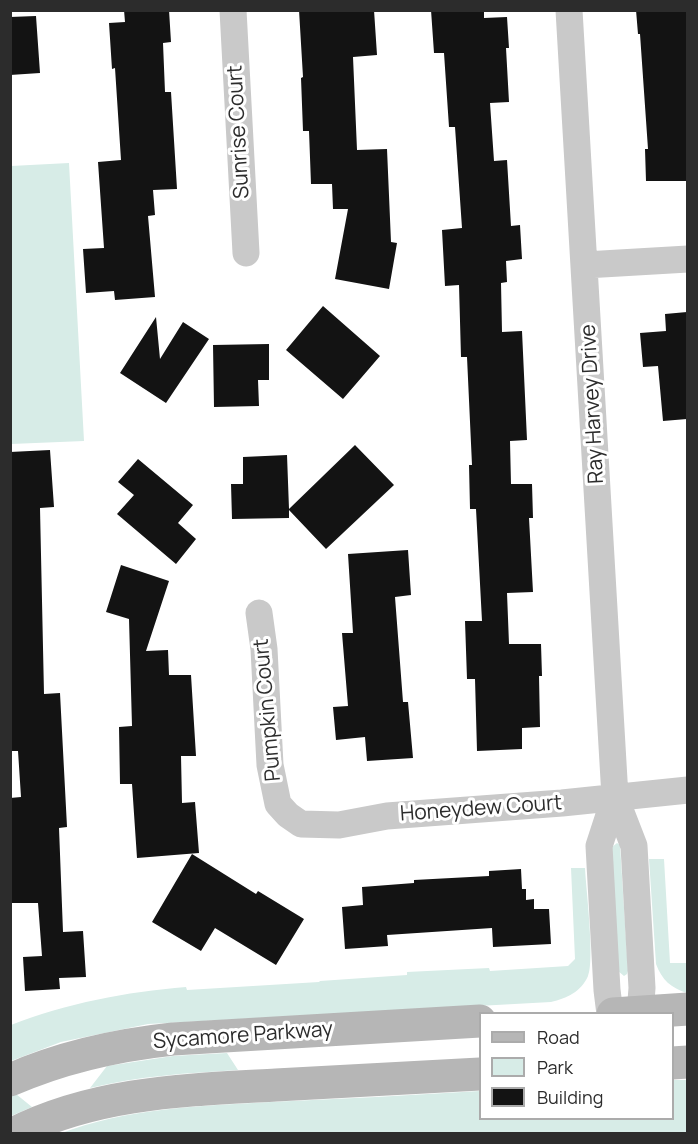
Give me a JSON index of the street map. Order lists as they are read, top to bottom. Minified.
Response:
{"streets":{"main road":["Sycamore Parkway"],"street":["Sunrise Court","Ray Harvey Drive","Pumpkin Court","Honeydew Court"]},"crossings":[["Ray Harvey Drive","Honeydew Court"],["Pumpkin Court","Honeydew Court"]],"legend":["Road","Park","Building"]}
